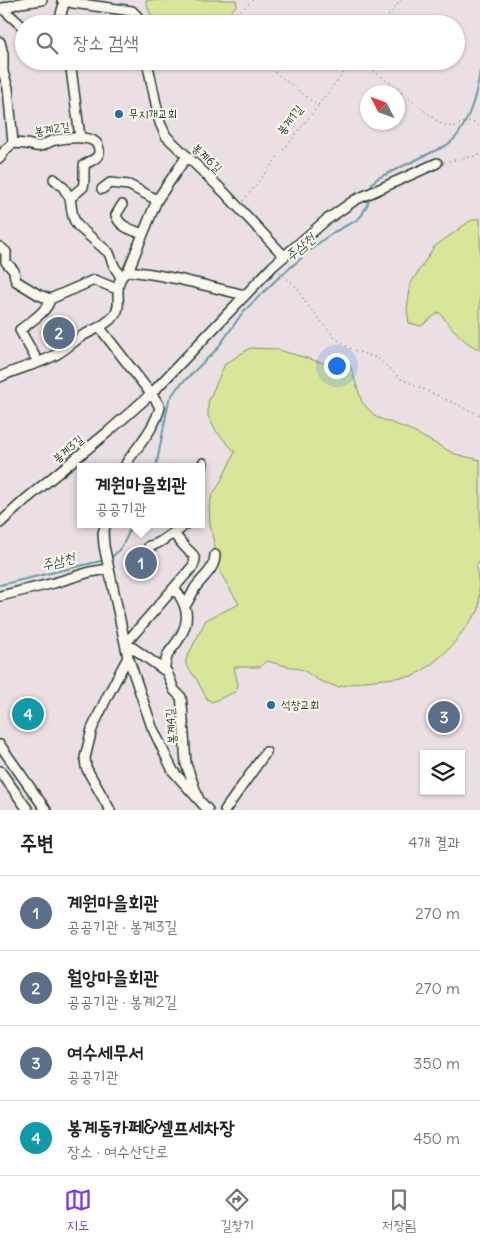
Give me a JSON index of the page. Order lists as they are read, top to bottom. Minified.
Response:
{"streets":{"street":["봉계2길","봉계6길","봉계3길","봉계4길"],"path":["봉계1길"]},"crossings":[["봉계1길","봉계6길"]],"water":["주삼천"],"places":["무지개교회","석창교회"],"north":"top left","page":{"search":"장소 검색","pins":["2","1","4","3"],"popup":["계원마을회관","공공기관"],"heading":["주변","4개 결과"],"list":[{"mark":"1","name":"계원마을회관","note":"공공기관 · 봉계3길","value":"270 m"},{"mark":"2","name":"월앙마을회관","note":"공공기관 · 봉계2길","value":"270 m"},{"mark":"3","name":"여수세무서","note":"공공기관","value":"350 m"},{"mark":"4","name":"봉계동카페&셀프세차장","note":"장소 · 여수산단로","value":"450 m"}],"nav":["지도","길찾기","저장됨"]}}
